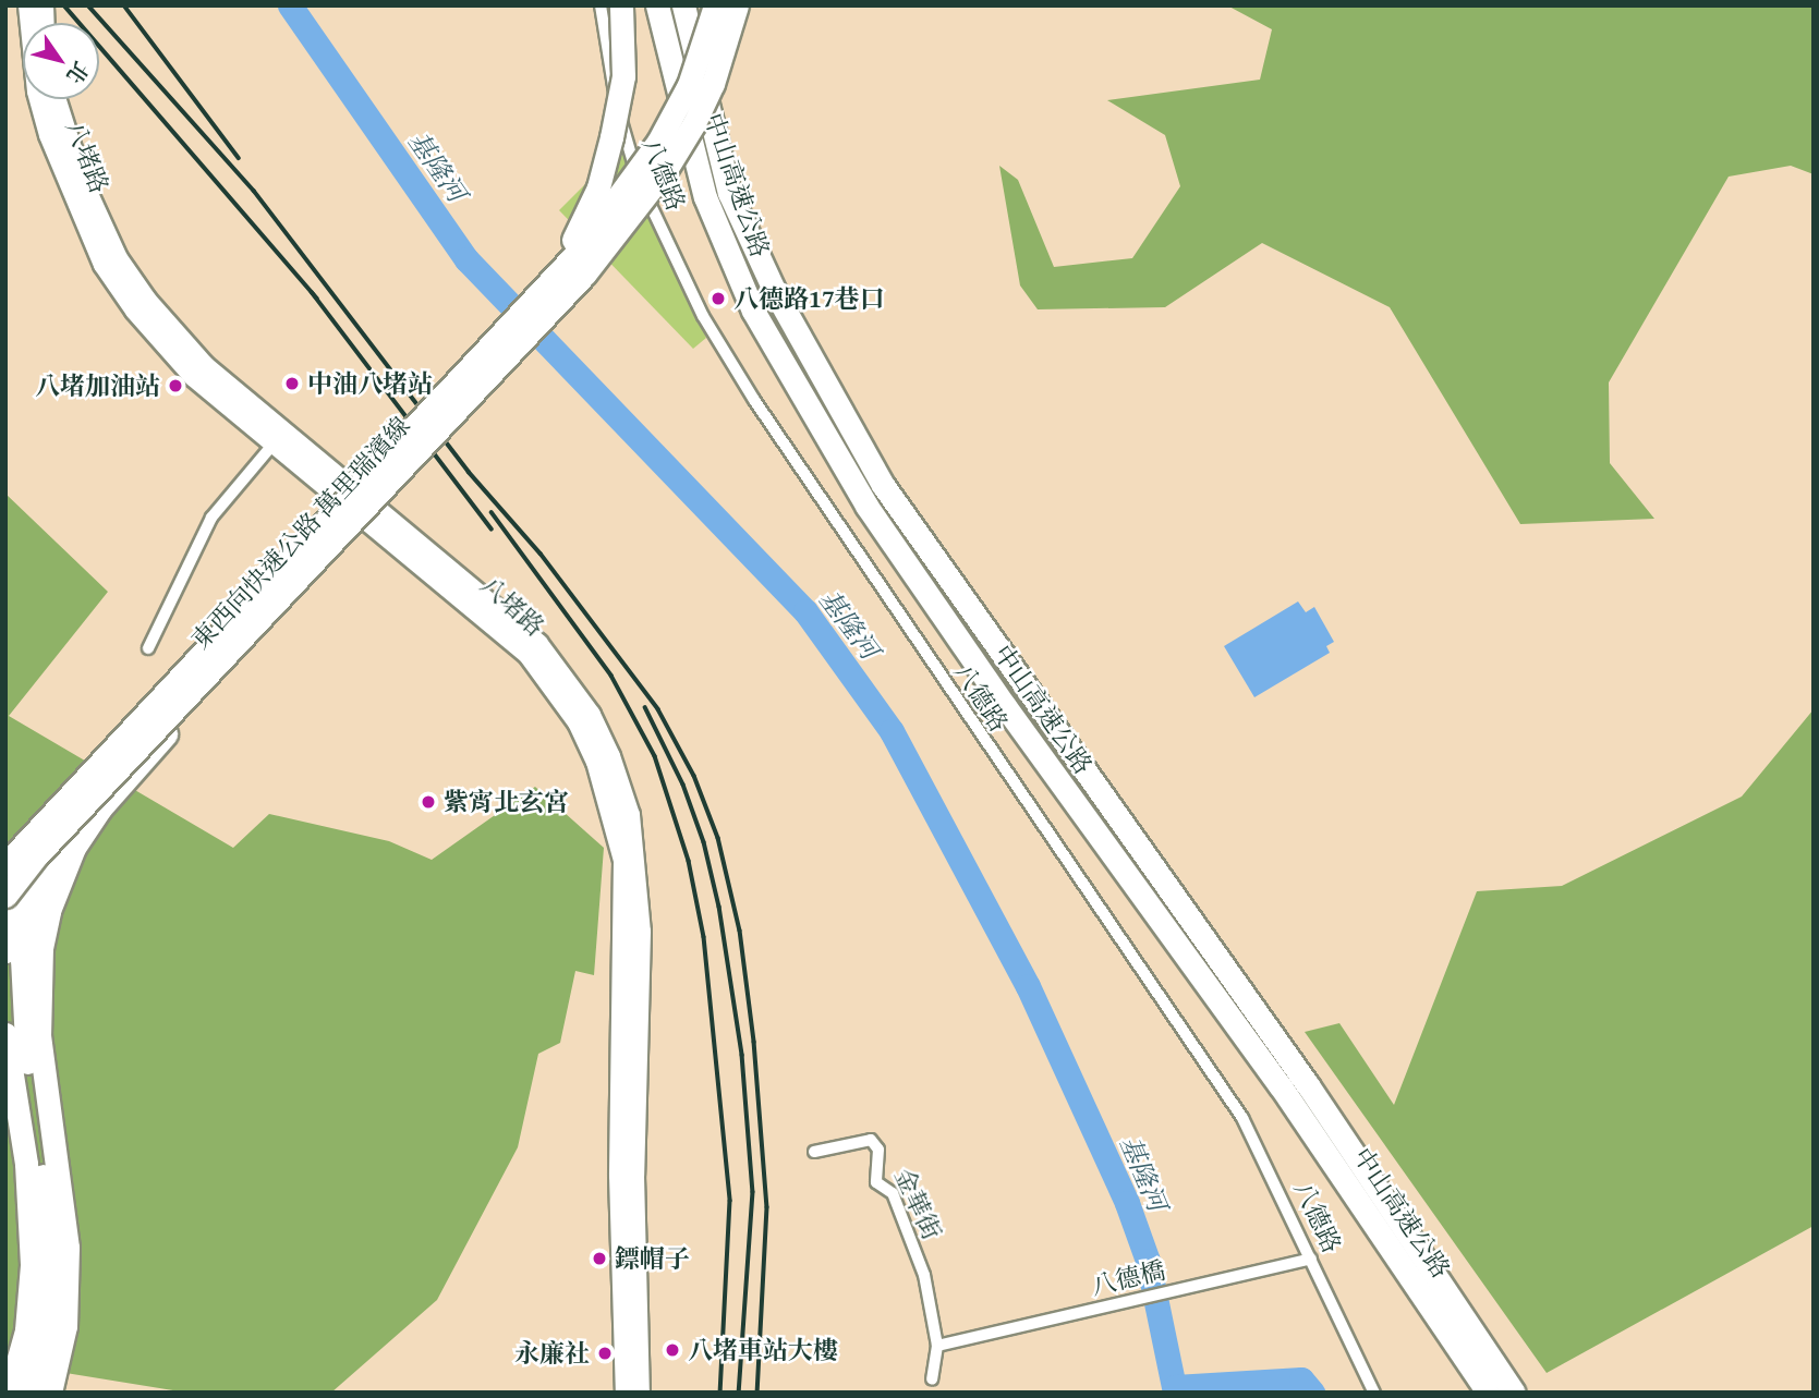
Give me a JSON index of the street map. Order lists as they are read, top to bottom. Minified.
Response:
{"streets":{"highway":["中山高速公路","東西向快速公路 萬里瑞濱線"],"main road":["八堵路"],"street":["八德路","金華街","八德橋"]},"crossings":[["八德路","八德橋"],["金華街","八德橋"]],"water":["基隆河"],"places":["八德路17巷口","中油八堵站","八堵加油站","紫宵北玄宮","鏢帽子","八堵車站大樓","永廉社"],"north":"bottom right"}
